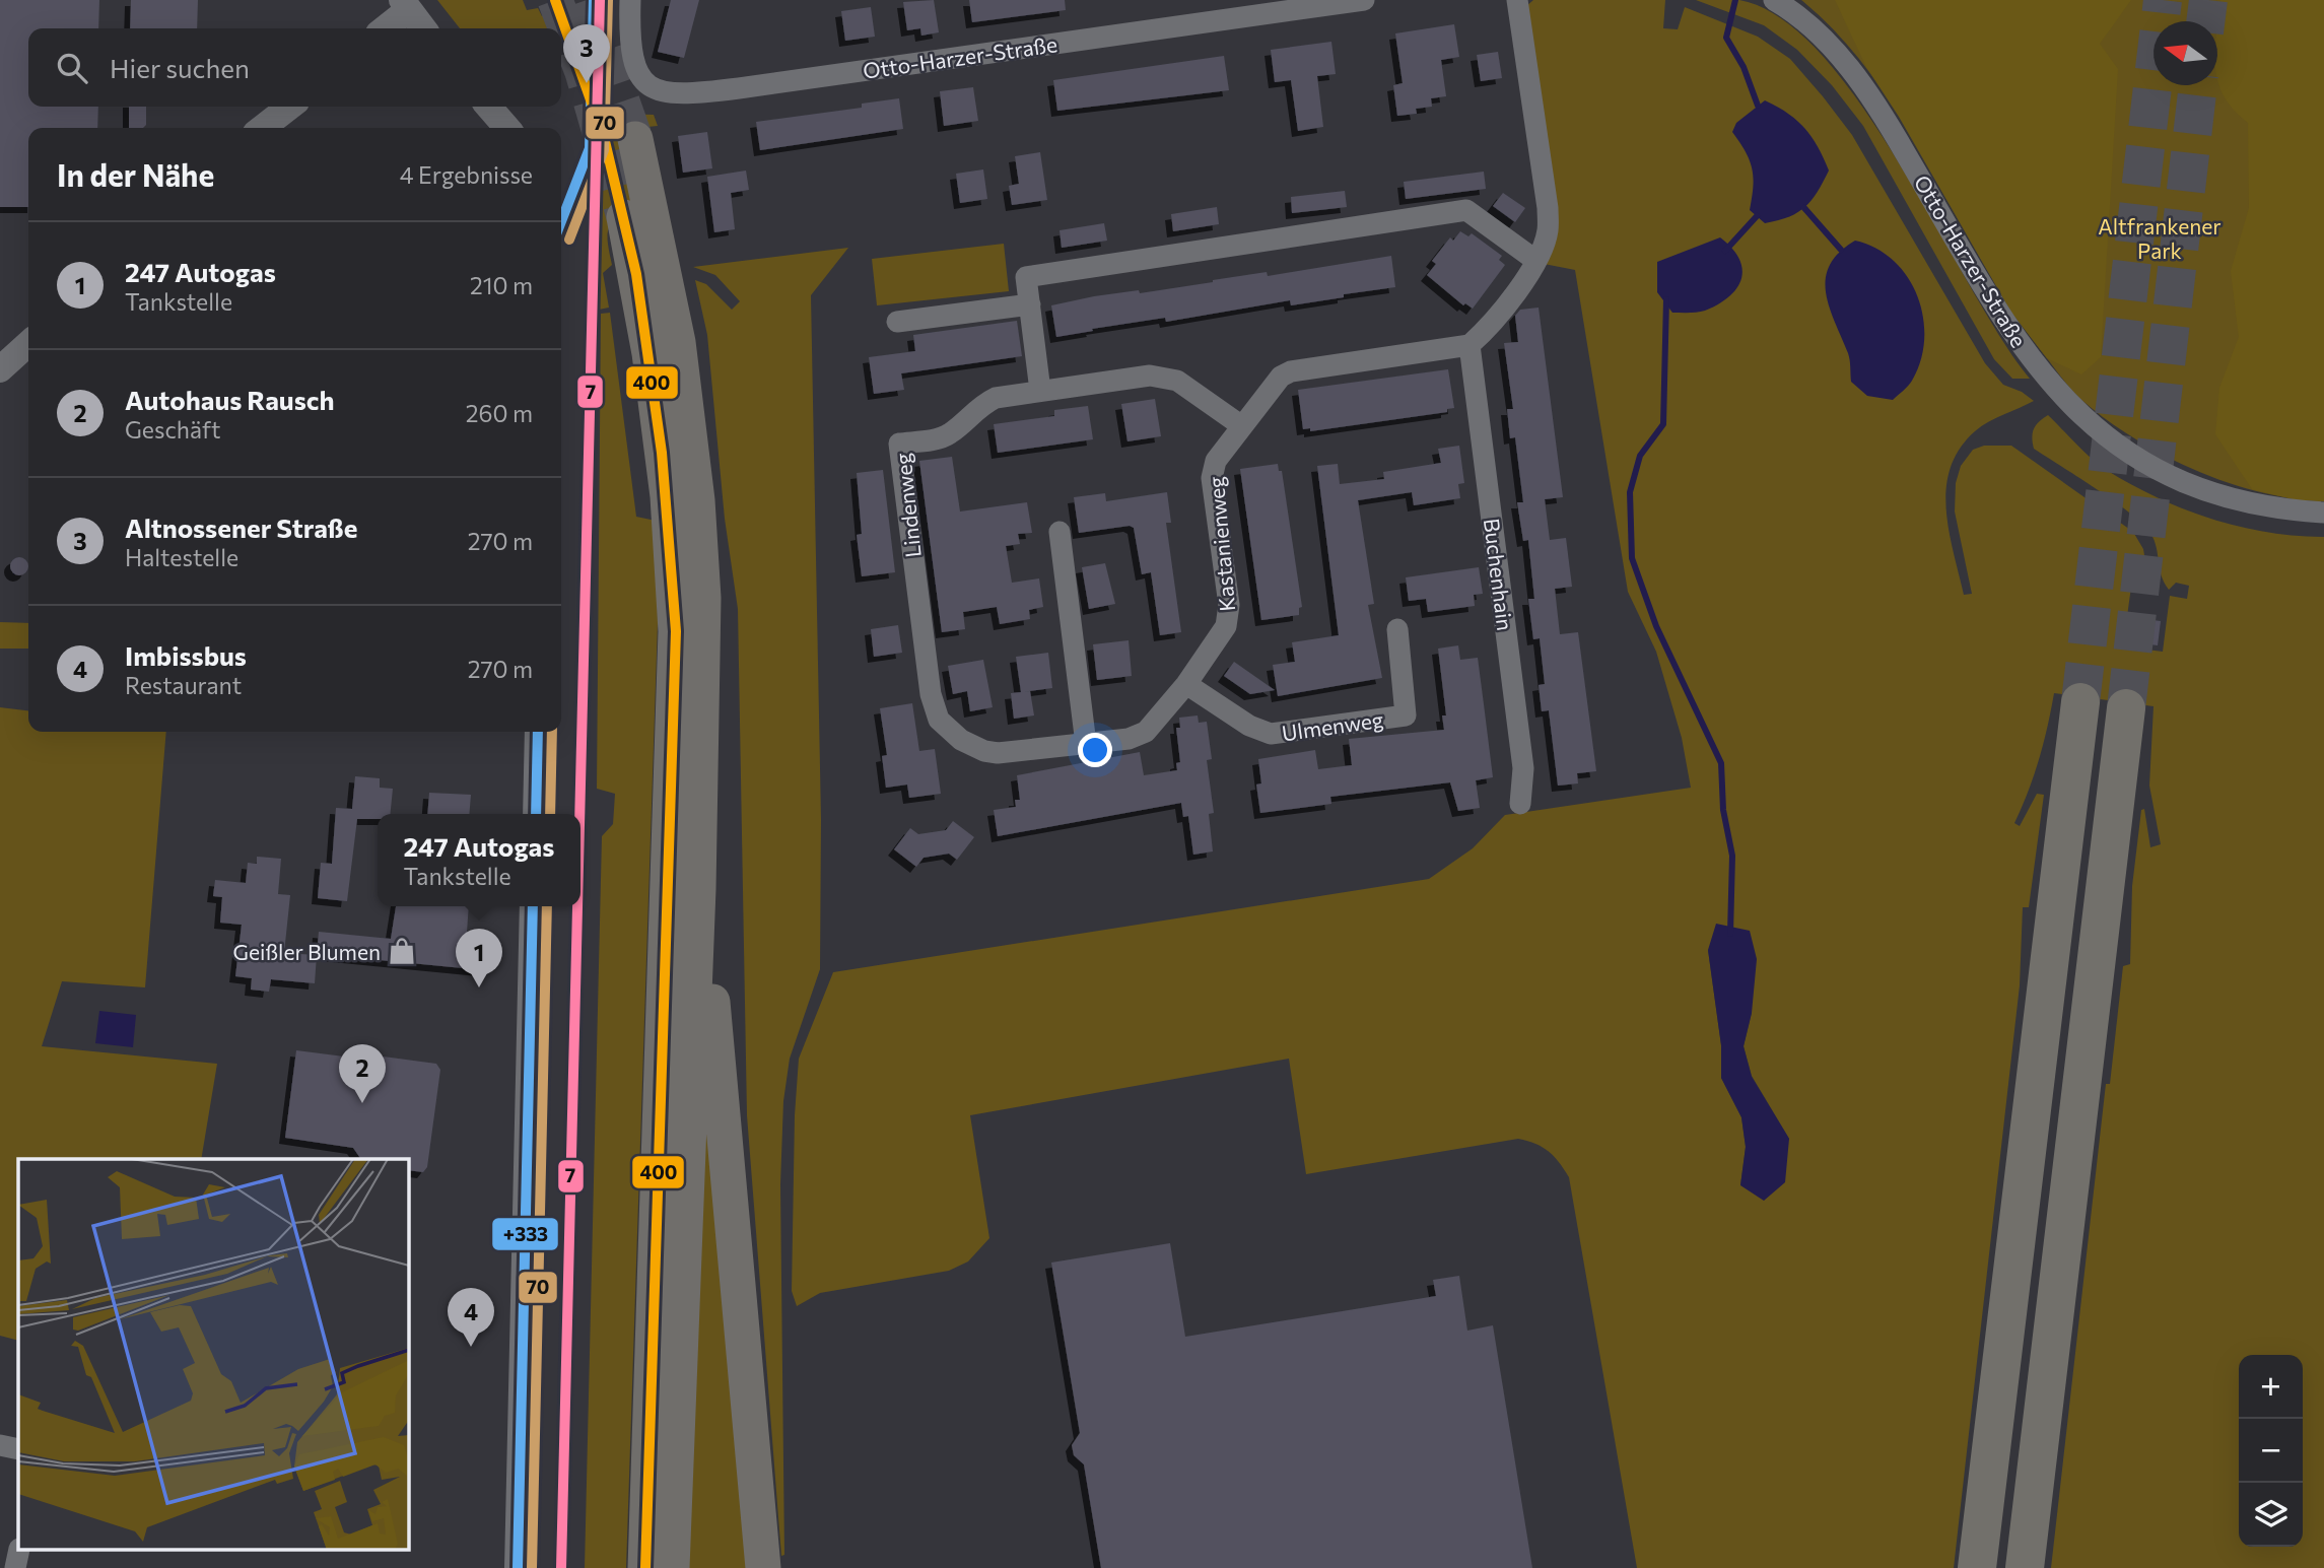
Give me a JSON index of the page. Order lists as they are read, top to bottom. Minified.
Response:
{"streets":{"street":["Otto-Harzer-Straße","Lindenweg","Kastanienweg","Buchenhain","Ulmenweg"]},"crossings":[["Lindenweg","Kastanienweg"],["Kastanienweg","Buchenhain"],["Kastanienweg","Ulmenweg"]],"parks":["Altfrankener Park"],"places":{"shop":["Geißler Blumen"]},"lines":["transit line 7","transit line +333","transit line 400","transit line 70"],"north":"left","page":{"pins":["3","1","2","4"],"search":"Hier suchen","heading":["In der Nähe","4 Ergebnisse"],"list":[{"mark":"1","name":"247 Autogas","note":"Tankstelle","value":"210 m"},{"mark":"2","name":"Autohaus Rausch","note":"Geschäft","value":"260 m"},{"mark":"3","name":"Altnossener Straße","note":"Haltestelle","value":"270 m"},{"mark":"4","name":"Imbissbus","note":"Restaurant","value":"270 m"}],"popup":["247 Autogas","Tankstelle"],"map_buttons":["+","−"]}}
